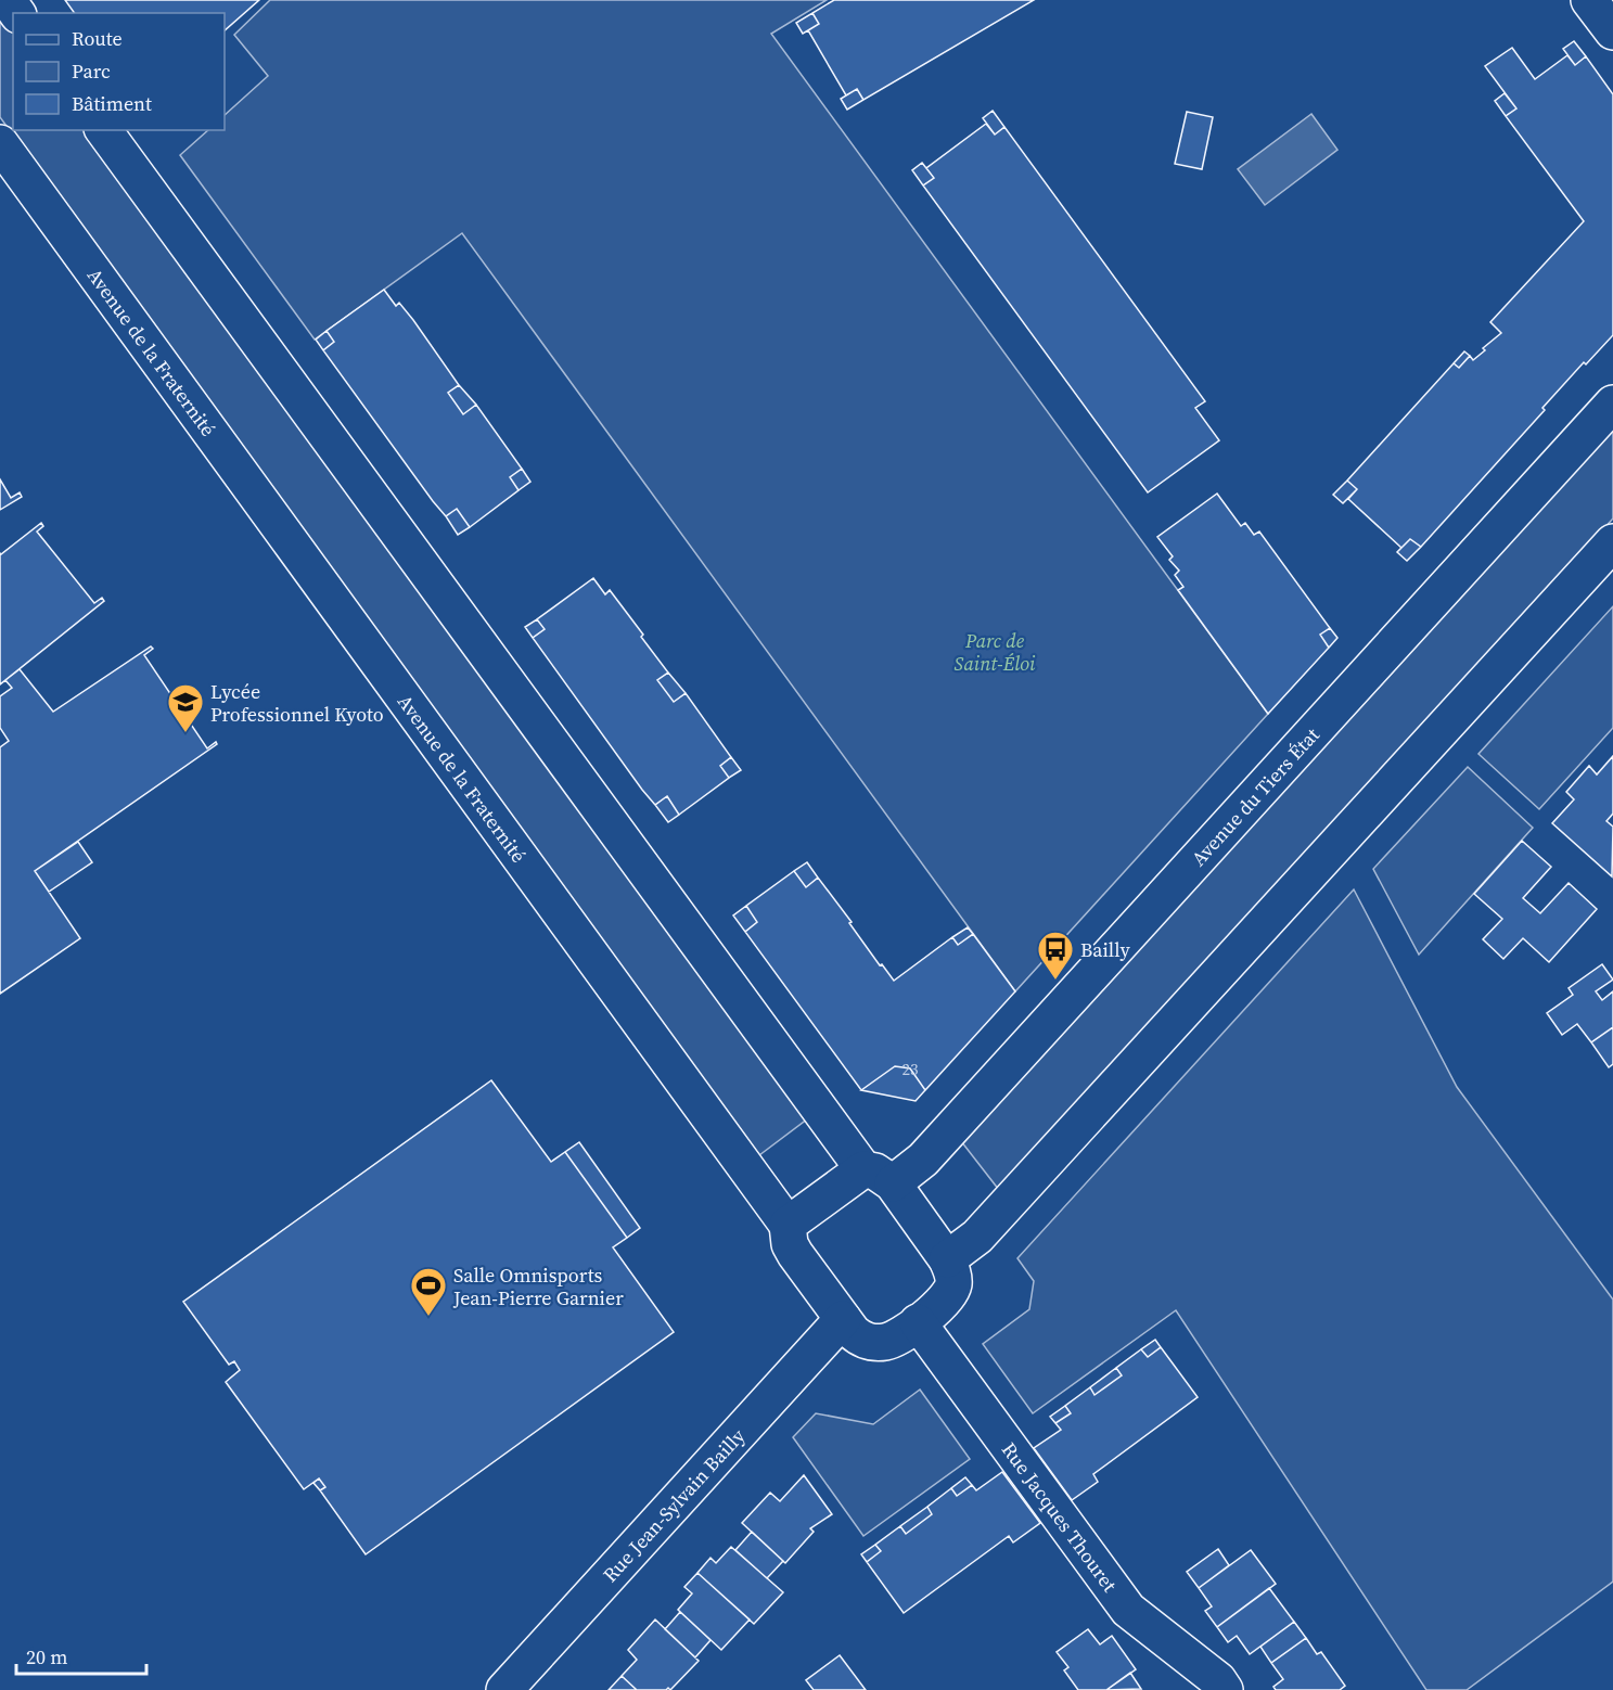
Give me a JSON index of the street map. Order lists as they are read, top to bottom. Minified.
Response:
{"streets":{"street":["Avenue de la Fraternité","Avenue du Tiers État","Rue Jean-Sylvain Bailly","Rue Jacques Thouret"]},"crossings":[["Avenue de la Fraternité","Avenue du Tiers État"],["Avenue de la Fraternité","Rue Jean-Sylvain Bailly"],["Avenue de la Fraternité","Rue Jacques Thouret"],["Avenue du Tiers État","Rue Jean-Sylvain Bailly"],["Avenue du Tiers État","Rue Jacques Thouret"],["Rue Jean-Sylvain Bailly","Rue Jacques Thouret"]],"parks":["Parc de Saint-Éloi"],"places":{"school or university":["Lycée Professionnel Kyoto"],"bus stop":["Bailly"],"sports":["Salle Omnisports Jean-Pierre Garnier"]},"house_numbers":["23"],"legend":["Route","Parc","Bâtiment"],"scale_bar":"20 m"}
